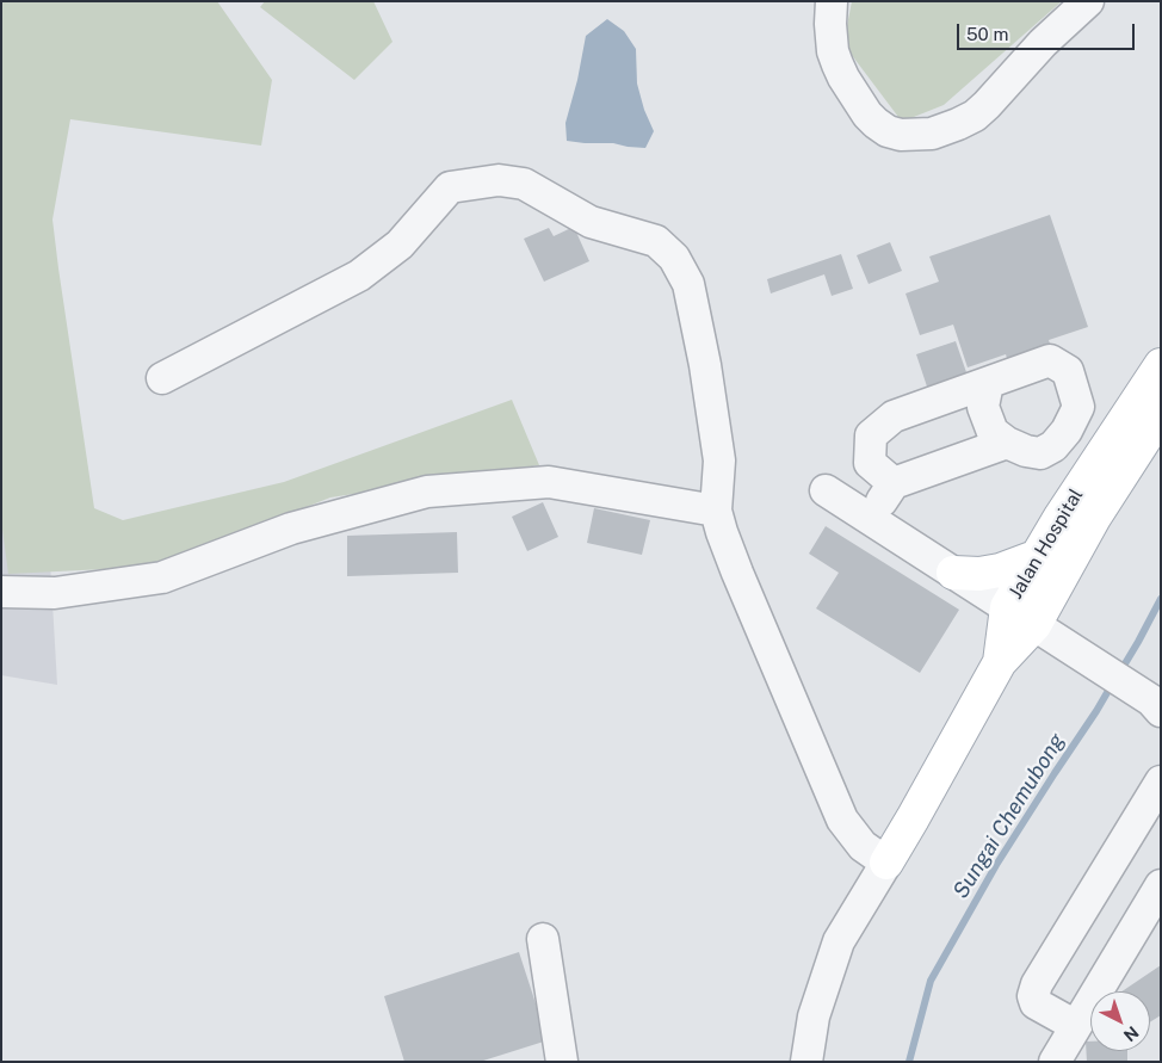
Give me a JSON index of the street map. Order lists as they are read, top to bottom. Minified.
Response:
{"streets":{"main road":["Jalan Hospital"]},"water":["Sungai Chemubong"],"scale_bar":"50 m","north":"bottom right"}
